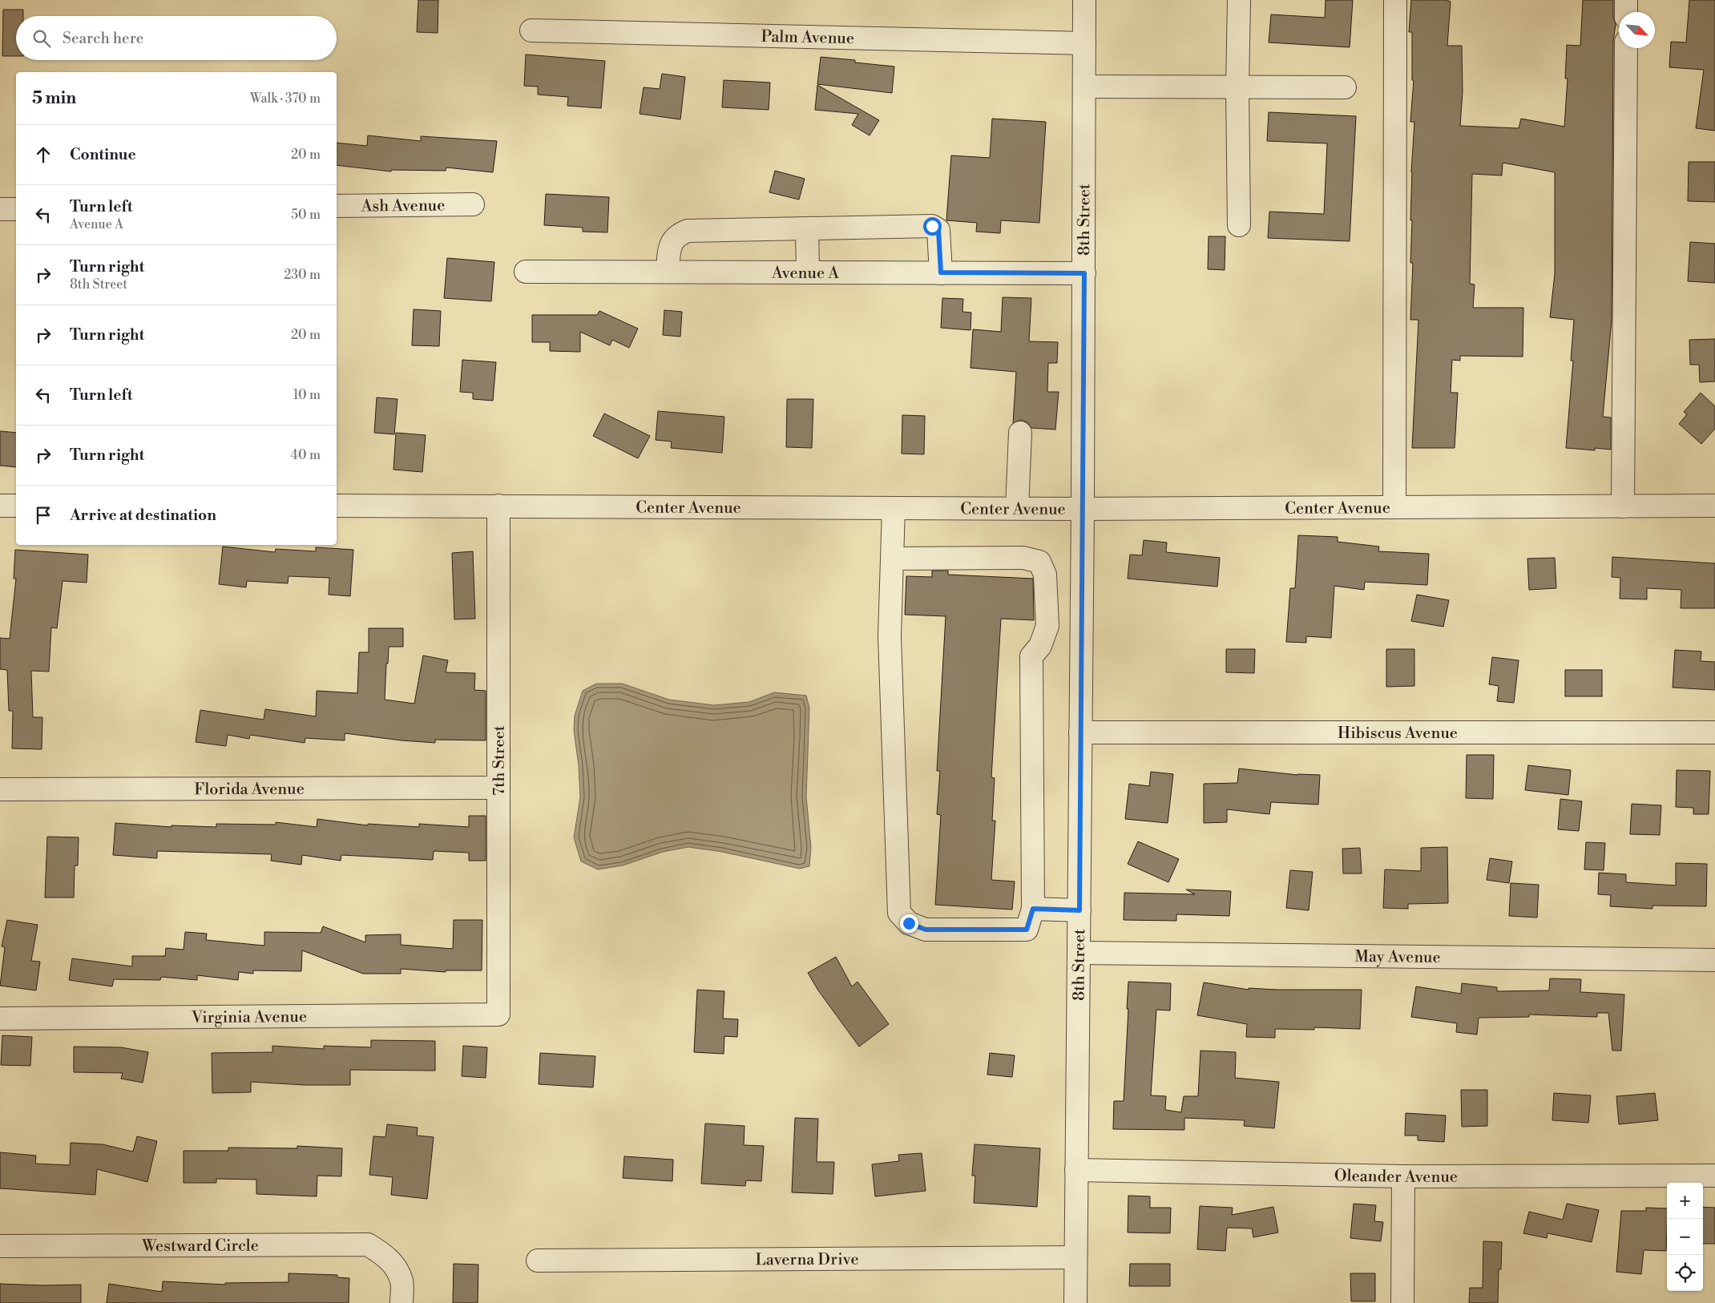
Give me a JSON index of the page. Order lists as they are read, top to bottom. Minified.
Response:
{"streets":{"street":["Palm Avenue","Ash Avenue","8th Street","Avenue A","Center Avenue","Hibiscus Avenue","7th Street","Florida Avenue","May Avenue","Virginia Avenue","Oleander Avenue","Westward Circle","Laverna Drive"]},"crossings":[["Palm Avenue","8th Street"],["8th Street","Avenue A"],["8th Street","Center Avenue"],["8th Street","Hibiscus Avenue"],["8th Street","May Avenue"],["8th Street","Oleander Avenue"],["8th Street","Laverna Drive"],["Center Avenue","7th Street"],["7th Street","Florida Avenue"],["7th Street","Virginia Avenue"]],"north":"bottom right","page":{"search":"Search here","heading":["5 min","Walk · 370 m"],"list":[["Continue","20 m"],["Turn left","Avenue A","50 m"],["Turn right","8th Street","230 m"],["Turn right","20 m"],["Turn left","10 m"],["Turn right","40 m"],"Arrive at destination"],"map_buttons":["+","−"]}}
